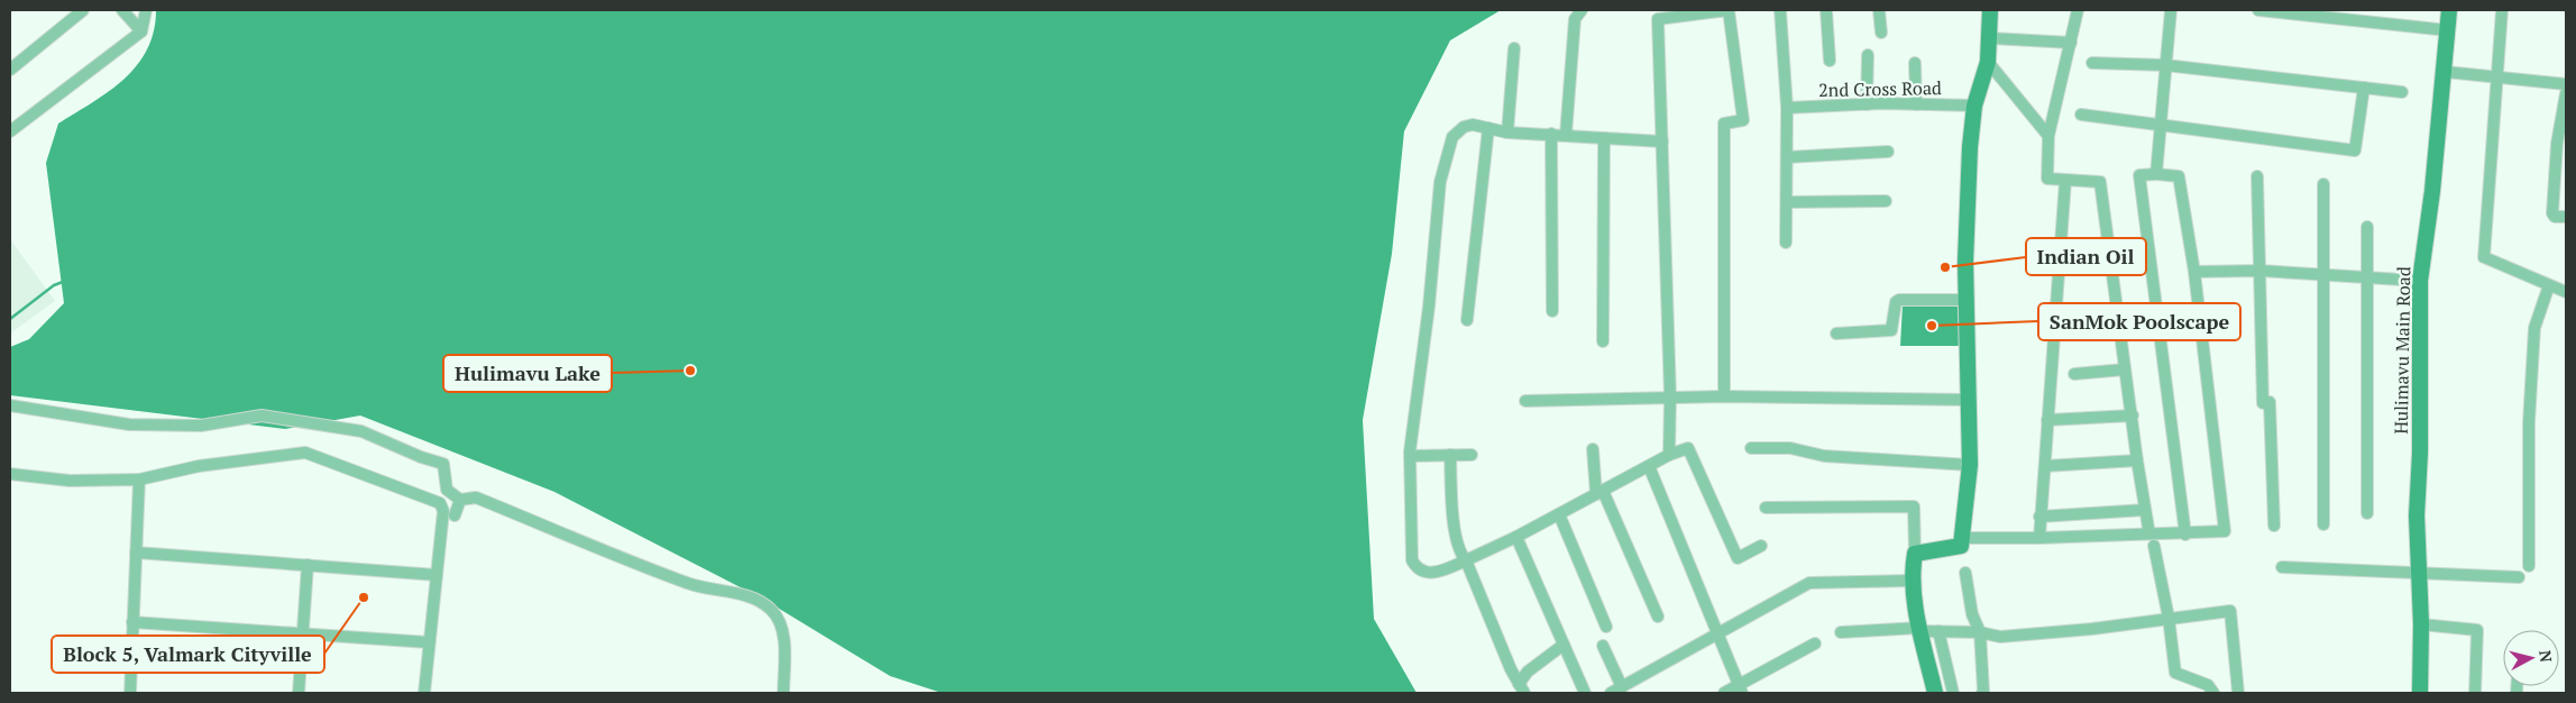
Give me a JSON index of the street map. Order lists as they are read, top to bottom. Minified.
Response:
{"streets":{"street":["2nd Cross Road","Hulimavu Main Road"]},"places":["Indian Oil","SanMok Poolscape","Hulimavu Lake","Block 5, Valmark Cityville"],"north":"right"}
